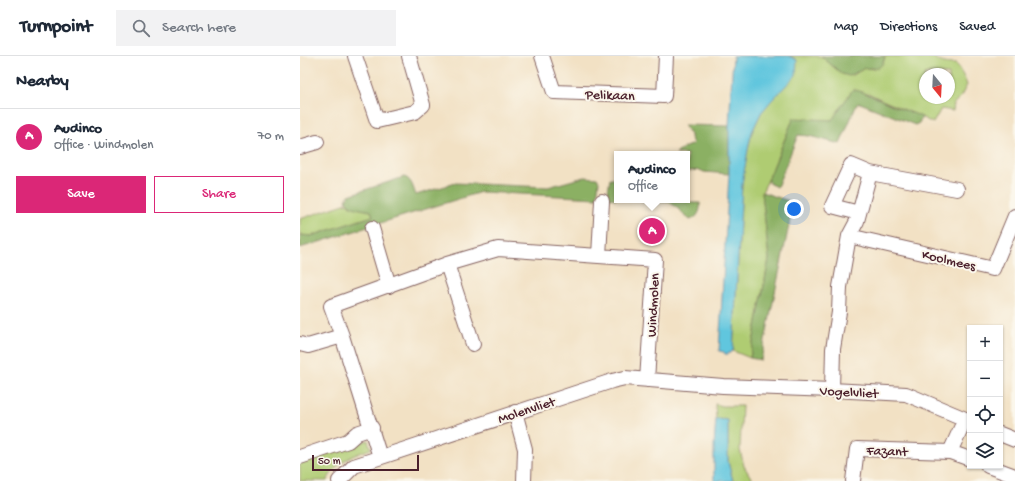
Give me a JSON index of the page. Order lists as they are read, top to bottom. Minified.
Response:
{"streets":{"street":["Pelikaan","Koolmees","Windmolen","Vogelvliet","Molenvliet","Fazant"]},"crossings":[["Windmolen","Molenvliet"],["Vogelvliet","Molenvliet"]],"scale_bar":"50 m","north":"bottom","page":{"header":"Turnpoint","search":"Search here","nav":["Map","Directions","Saved"],"heading":"Nearby","list":[{"mark":"A","name":"Audinco","note":"Office · Windmolen","value":"70 m"}],"popup":["Audinco","Office"],"buttons":["Save","Share"],"pins":"A","map_buttons":["+","−"],"scale":"50 m"}}
